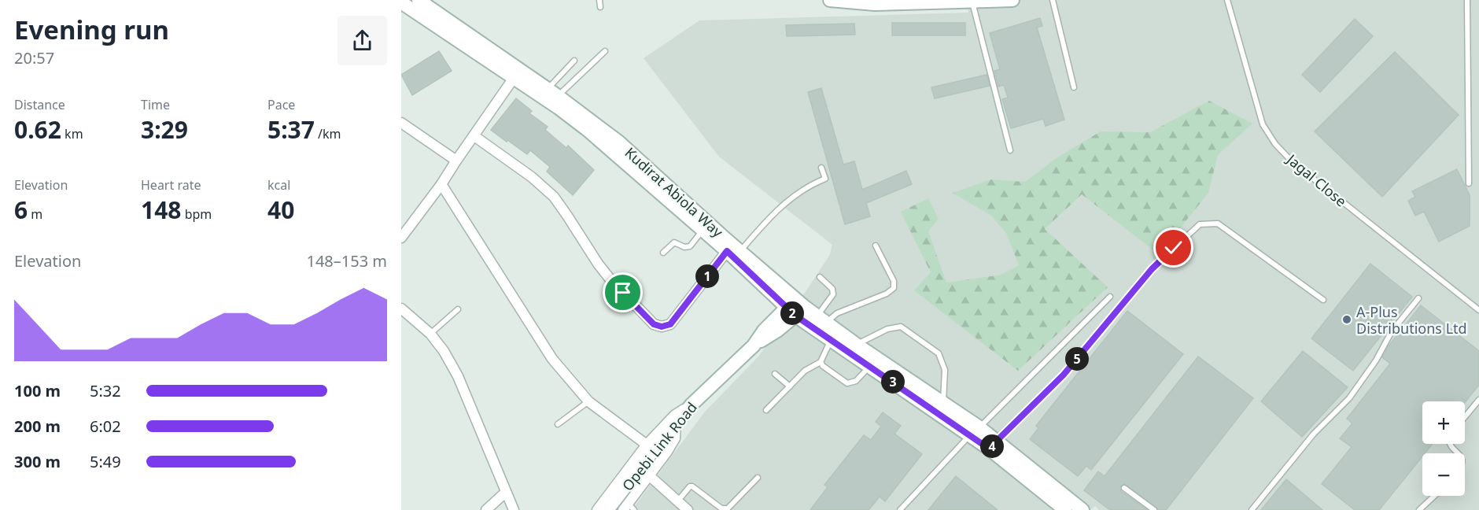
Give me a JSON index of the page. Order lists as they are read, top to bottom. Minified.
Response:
{"streets":{"main road":["Kudirat Abiola Way","Opebi Link Road"],"lane":["Jagal Close"]},"crossings":[["Kudirat Abiola Way","Opebi Link Road"]],"places":["A-Plus Distributions Ltd"],"page":{"heading":["Evening run","20:57"],"stats":[["Distance","0.62 km"],["Time","3:29"],["Pace","5:37 /km"],["Elevation","6 m"],["Heart rate","148 bpm"],["kcal","40"]],"chart":["Elevation","148–153 m"],"pins":["1","2","5","3","4"],"list":[{"name":"100 m","note":"5:32"},{"name":"200 m","note":"6:02"},{"name":"300 m","note":"5:49"}],"map_buttons":["+","−"]}}
